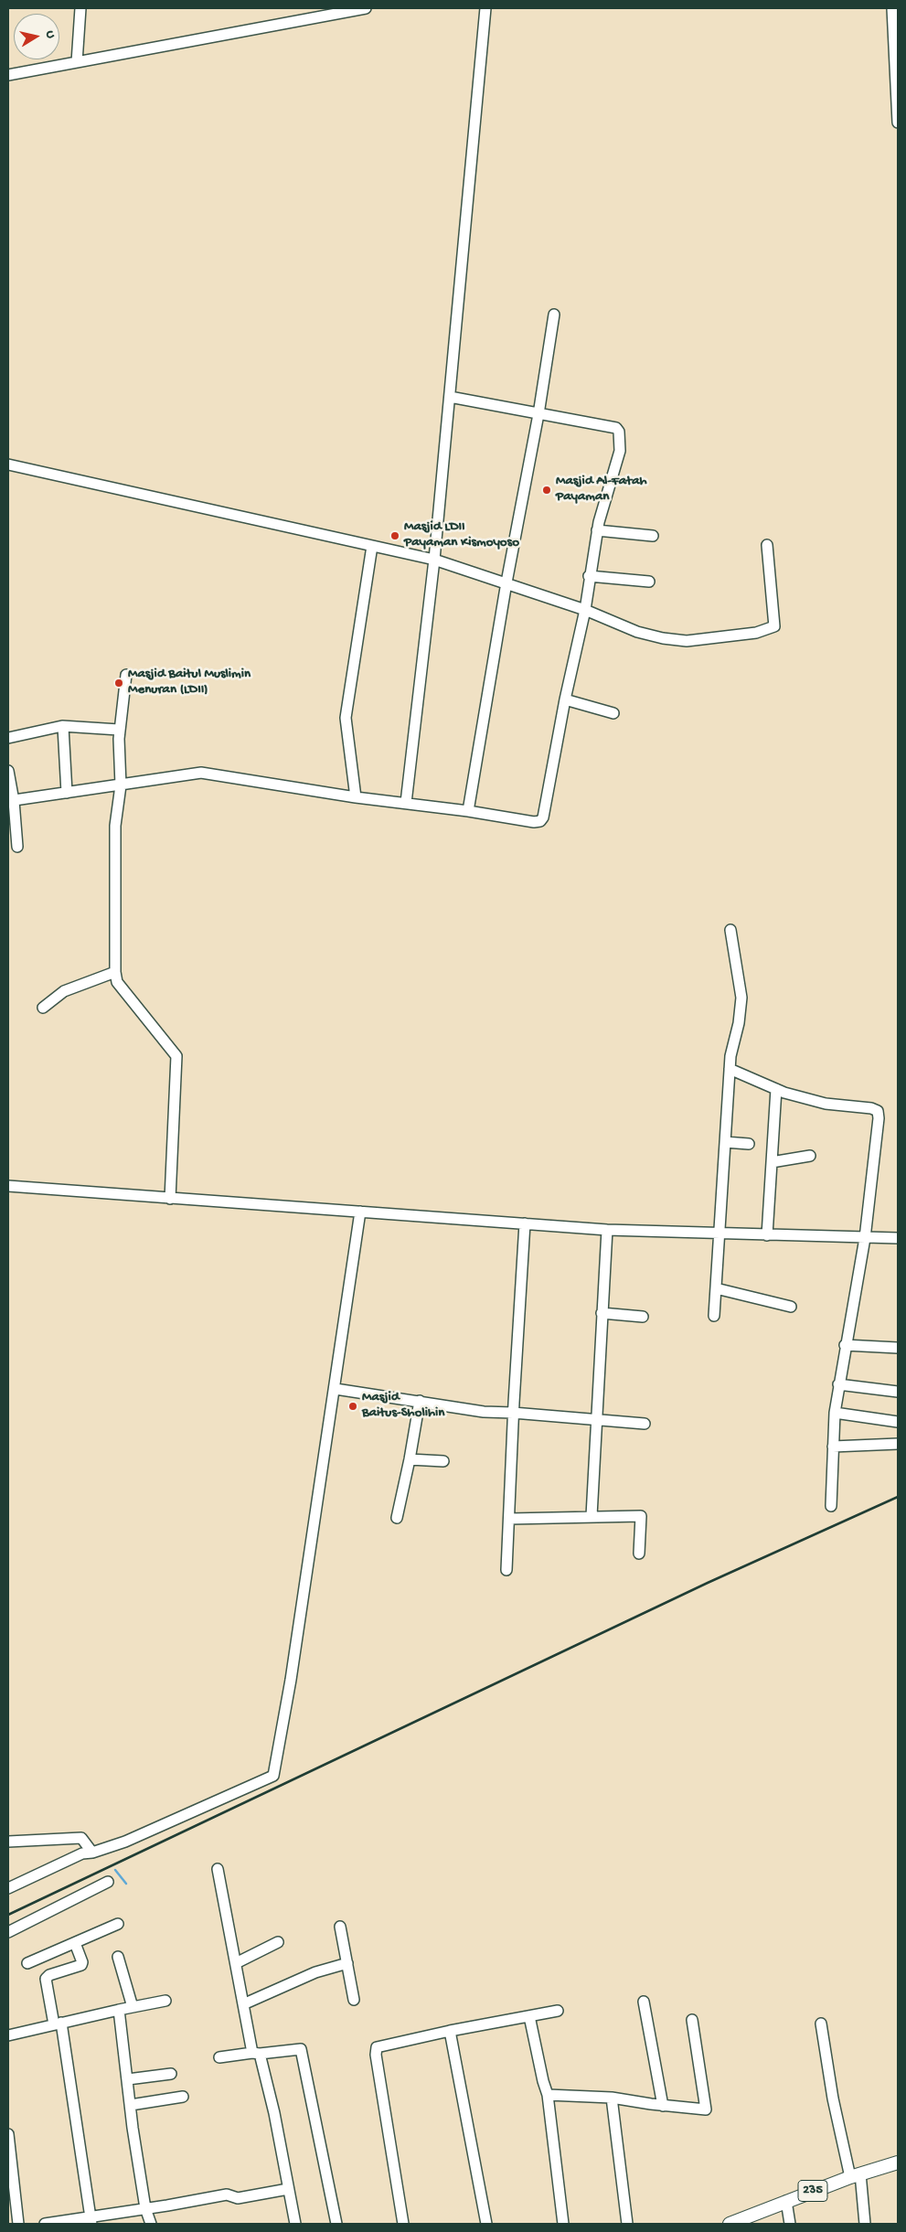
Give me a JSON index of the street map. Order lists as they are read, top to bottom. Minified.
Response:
{"streets":{"main road":["235"]},"places":["Masjid Al-Fatah Payaman","Masjid LDII Payaman Kismoyoso","Masjid Baitul Muslimin Menuran (LDII)","Masjid Baitus-Sholihin"],"north":"right"}
